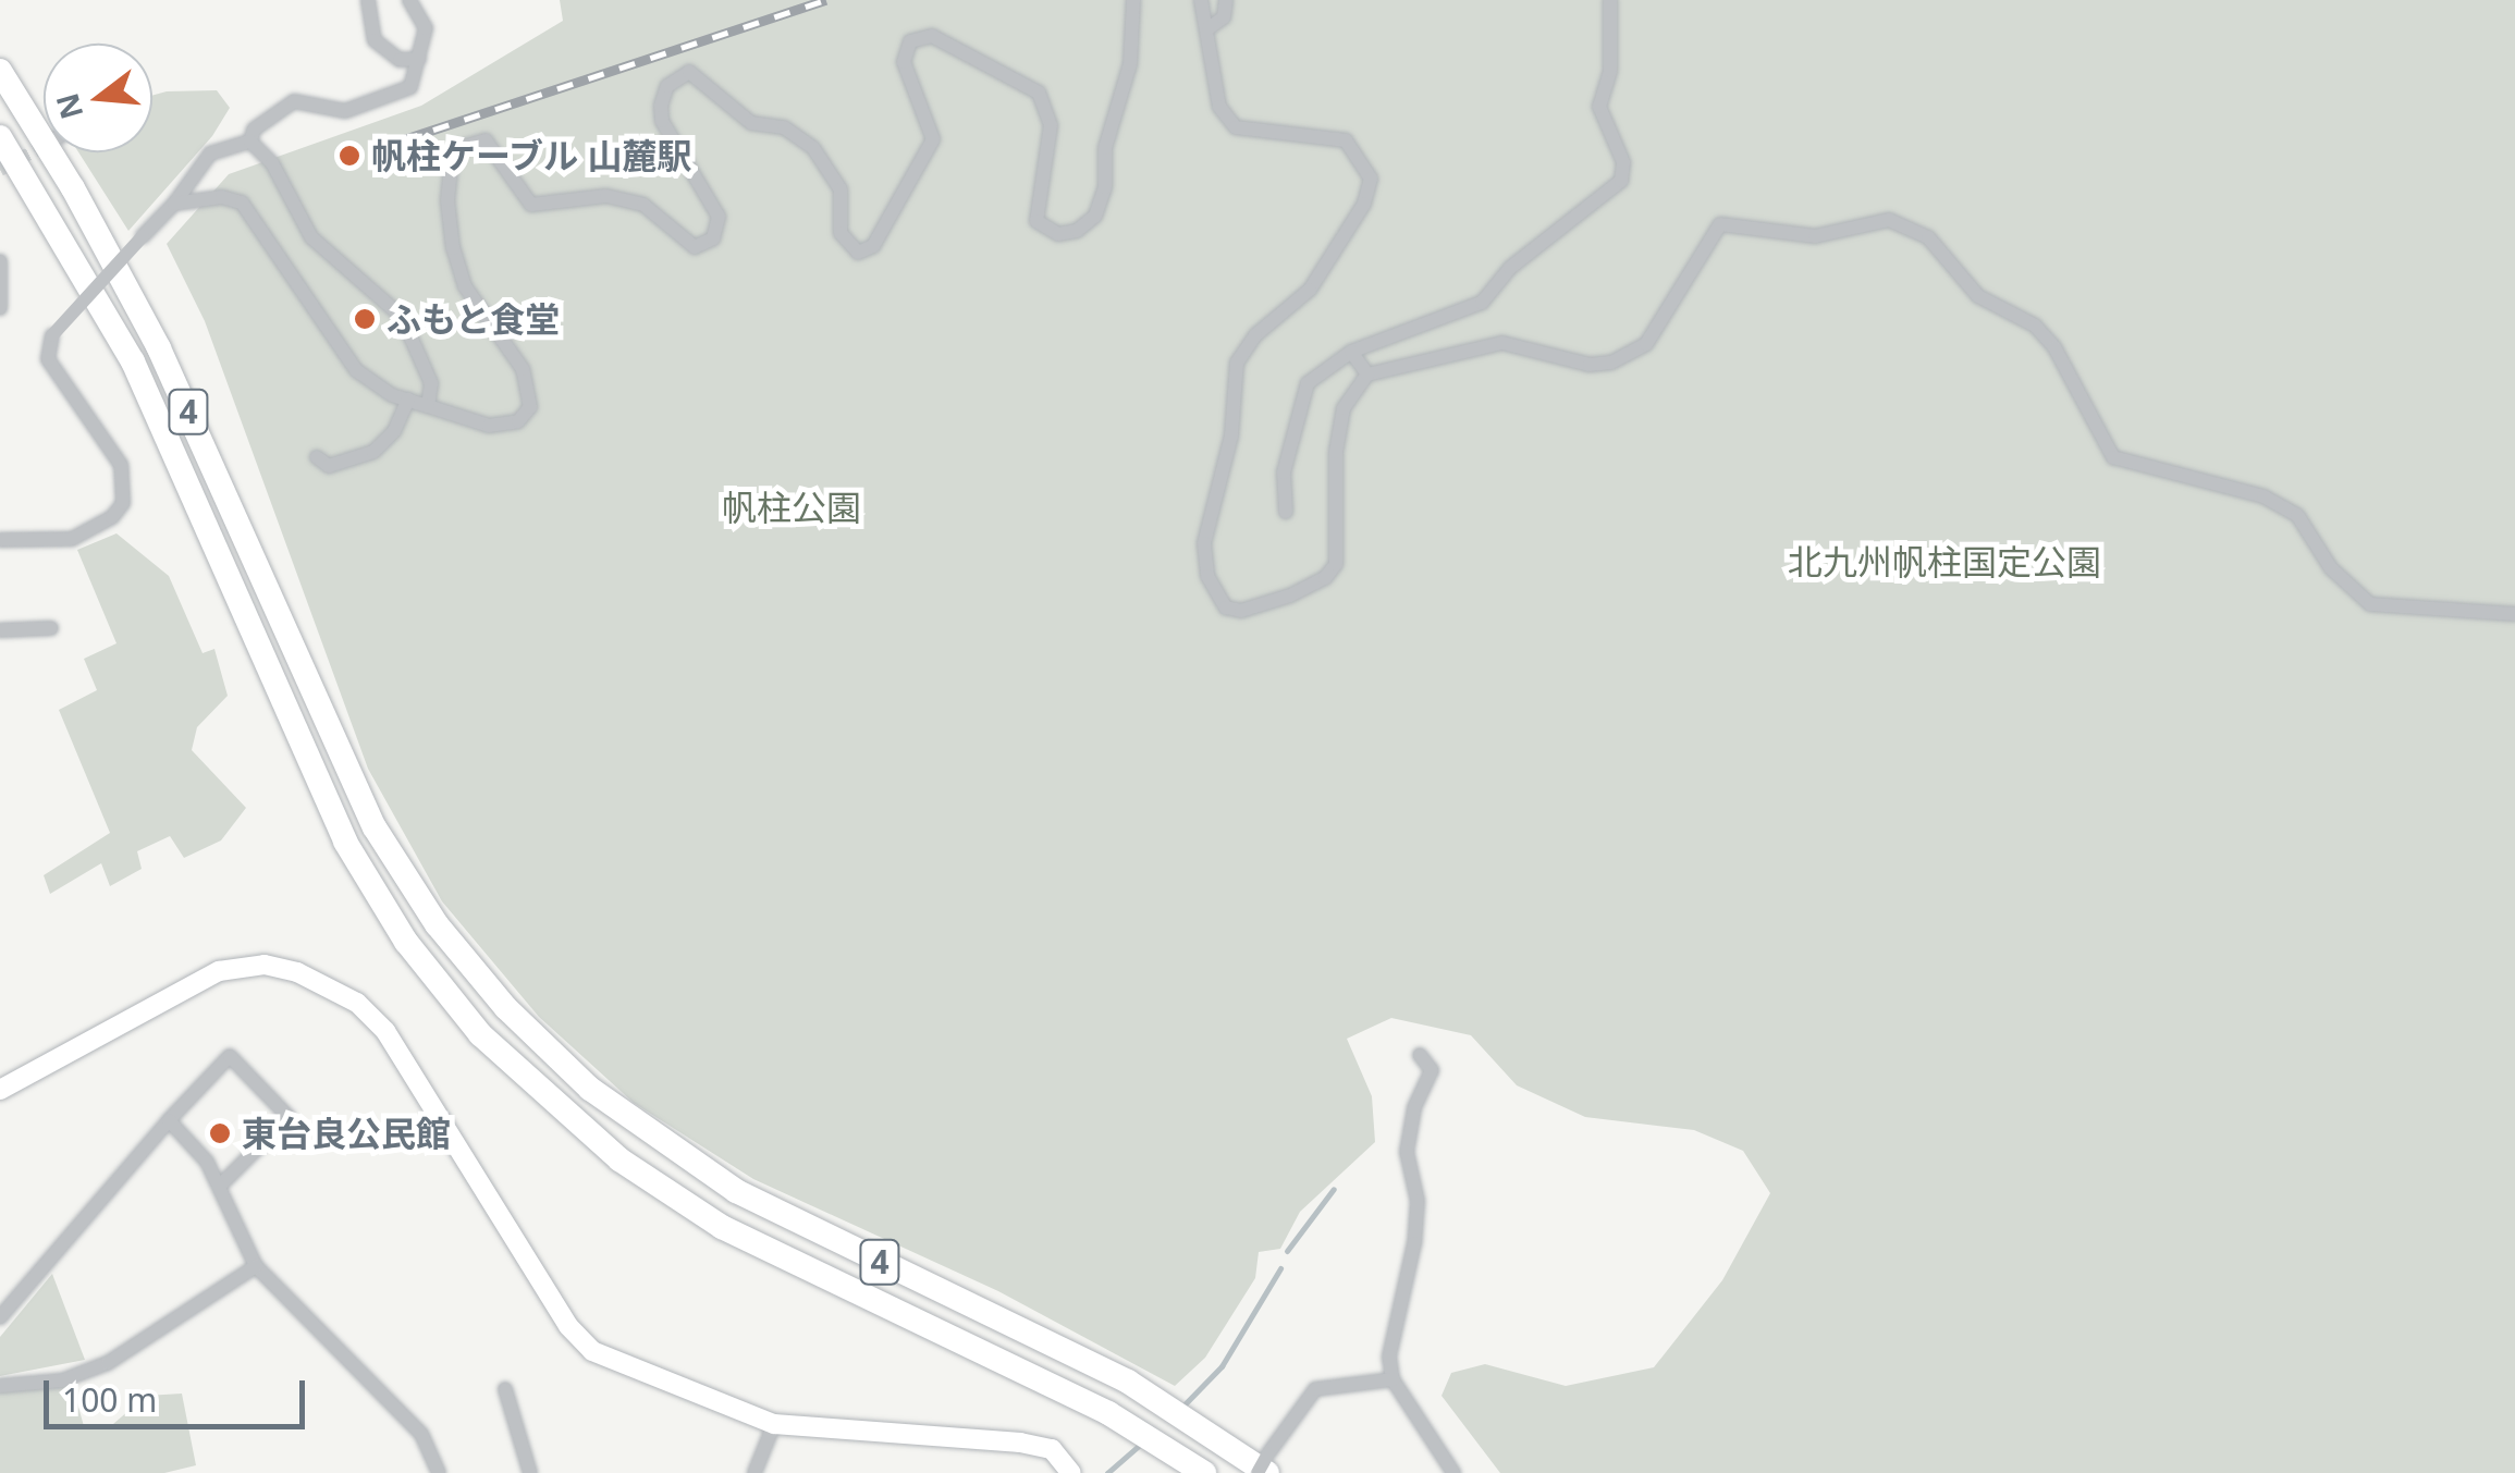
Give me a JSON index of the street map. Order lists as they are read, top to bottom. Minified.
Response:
{"streets":{"highway":["4"]},"parks":["帆柱公園","北九州帆柱国定公園"],"places":["帆柱ケーブル 山麓駅","ふもと食堂","東台良公民館"],"scale_bar":"100 m","north":"left"}
